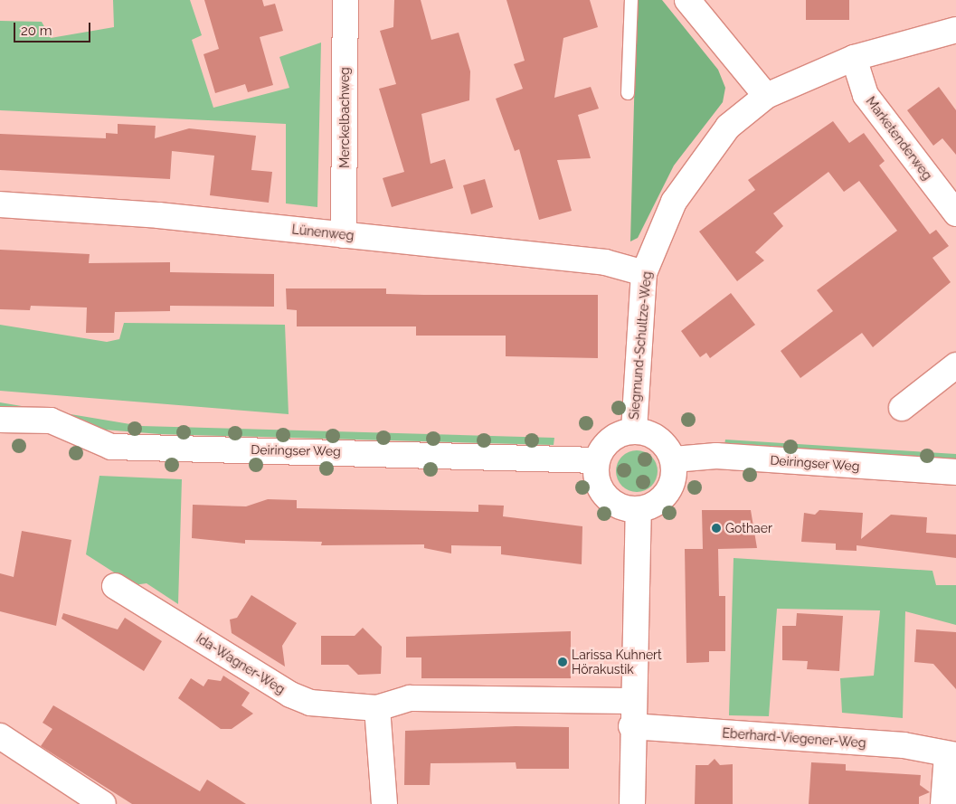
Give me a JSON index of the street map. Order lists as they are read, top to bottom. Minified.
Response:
{"streets":{"street":["Merckelbachweg","Marketenderweg","Lünenweg","Siegmund-Schultze-Weg","Deiringser Weg","Ida-Wagner-Weg","Eberhard-Viegener-Weg"]},"crossings":[["Merckelbachweg","Lünenweg"],["Marketenderweg","Siegmund-Schultze-Weg"],["Lünenweg","Siegmund-Schultze-Weg"],["Siegmund-Schultze-Weg","Deiringser Weg"]],"places":["Gothaer","Larissa Kuhnert Hörakustik"],"scale_bar":"20 m"}
